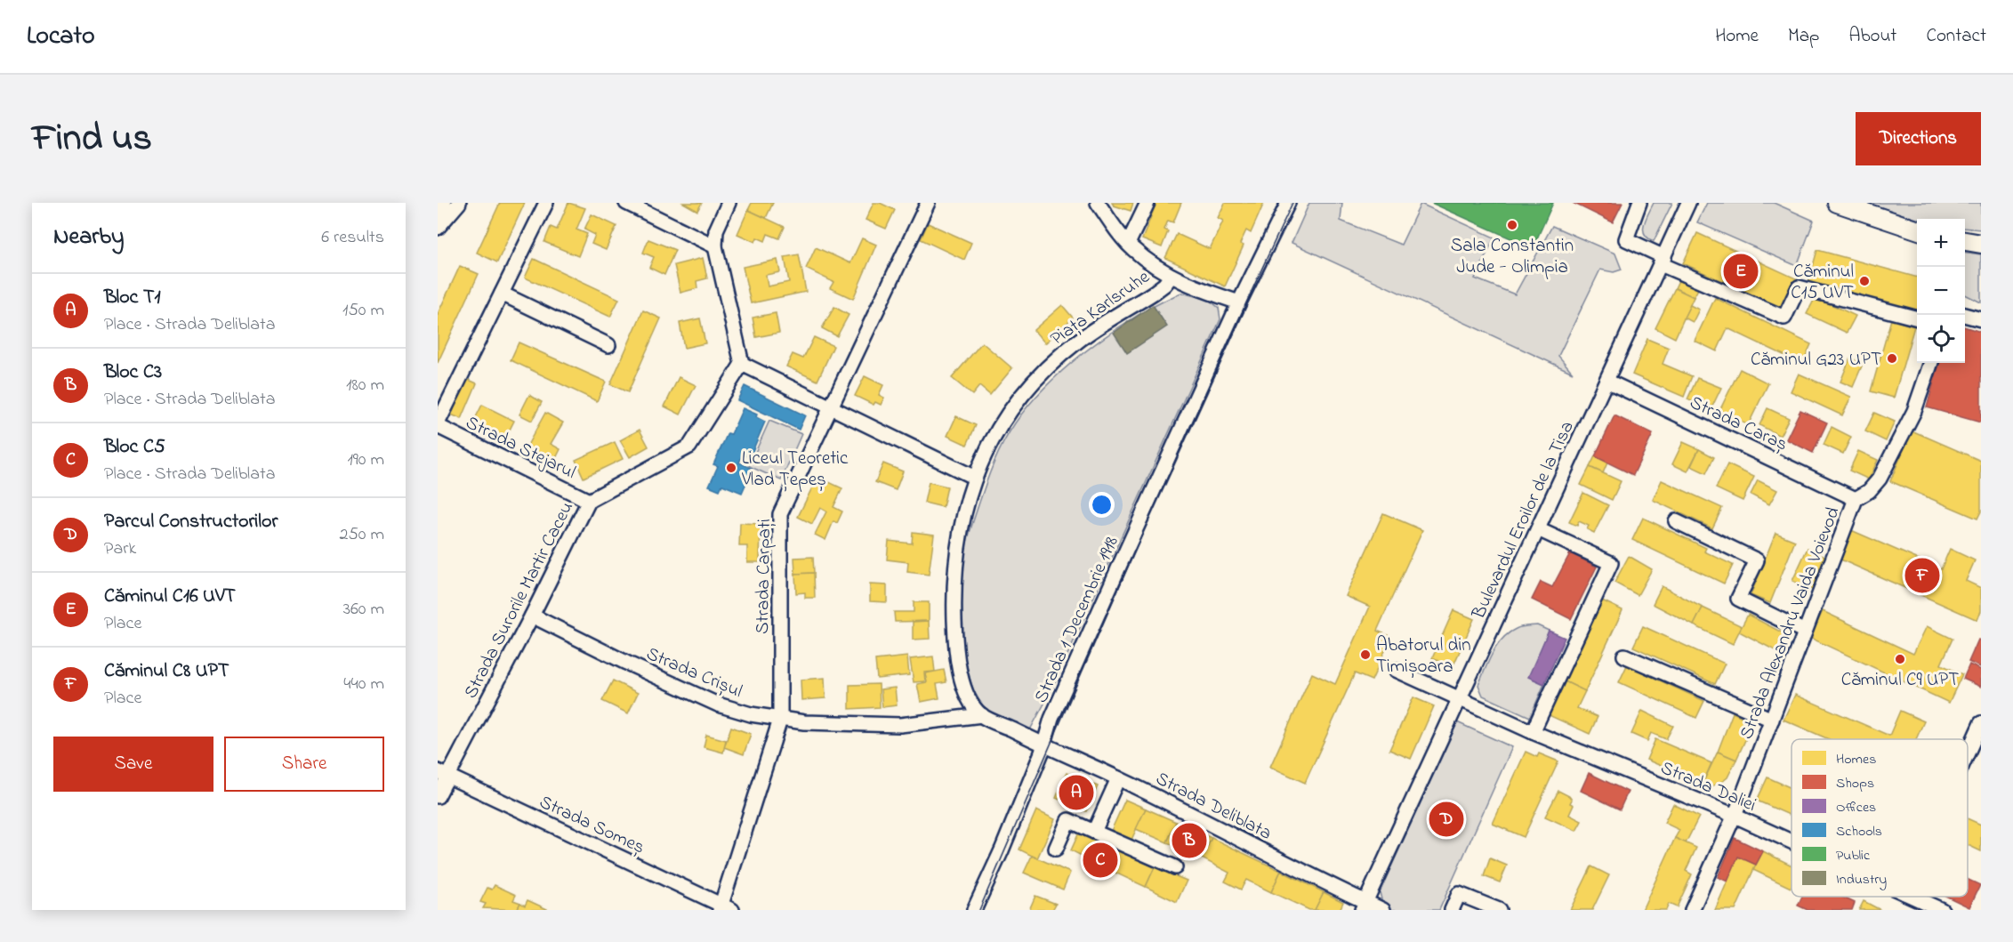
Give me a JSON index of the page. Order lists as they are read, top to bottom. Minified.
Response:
{"streets":{"street":["Piața Karlsruhe","Strada Caraș","Strada Stejarul","Bulevardul Eroilor de la Tisa","Strada Carpați","Strada Surorile Martir Caceu","Strada 1 Decembrie 1918","Strada Alexandru Vaida Voievod","Strada Crișul","Strada Daliei","Strada Deliblata","Strada Someș"]},"crossings":[["Piața Karlsruhe","Strada Crișul"],["Strada Caraș","Bulevardul Eroilor de la Tisa"],["Strada Caraș","Strada Alexandru Vaida Voievod"],["Strada Stejarul","Strada Surorile Martir Caceu"],["Bulevardul Eroilor de la Tisa","Strada Daliei"],["Bulevardul Eroilor de la Tisa","Strada Deliblata"],["Strada Carpați","Strada Crișul"],["Strada Carpați","Strada Someș"],["Strada Surorile Martir Caceu","Strada Crișul"],["Strada Surorile Martir Caceu","Strada Someș"],["Strada 1 Decembrie 1918","Strada Deliblata"],["Strada Alexandru Vaida Voievod","Strada Daliei"]],"places":["Sala Constantin Jude - Olimpia","Căminul C15 UVT","Căminul G23 UPT","Liceul Teoretic Vlad Țepeș","Abatorul din Timișoara","Căminul C9 UPT"],"legend":["Homes","Shops","Offices","Schools","Public","Industry"],"page":{"header":"Locato","nav":["Home","Map","About","Contact"],"title":"Find us","buttons":["Directions",["Save","Share"]],"heading":["Nearby","6 results"],"map_buttons":["+","−"],"pins":["E","F","A","D","B","C"],"list":[{"mark":"A","name":"Bloc T1","note":"Place · Strada Deliblata","value":"150 m"},{"mark":"B","name":"Bloc C3","note":"Place · Strada Deliblata","value":"180 m"},{"mark":"C","name":"Bloc C5","note":"Place · Strada Deliblata","value":"190 m"},{"mark":"D","name":"Parcul Constructorilor","note":"Park","value":"250 m"},{"mark":"E","name":"Căminul C16 UVT","note":"Place","value":"360 m"},{"mark":"F","name":"Căminul C8 UPT","note":"Place","value":"440 m"}]}}
